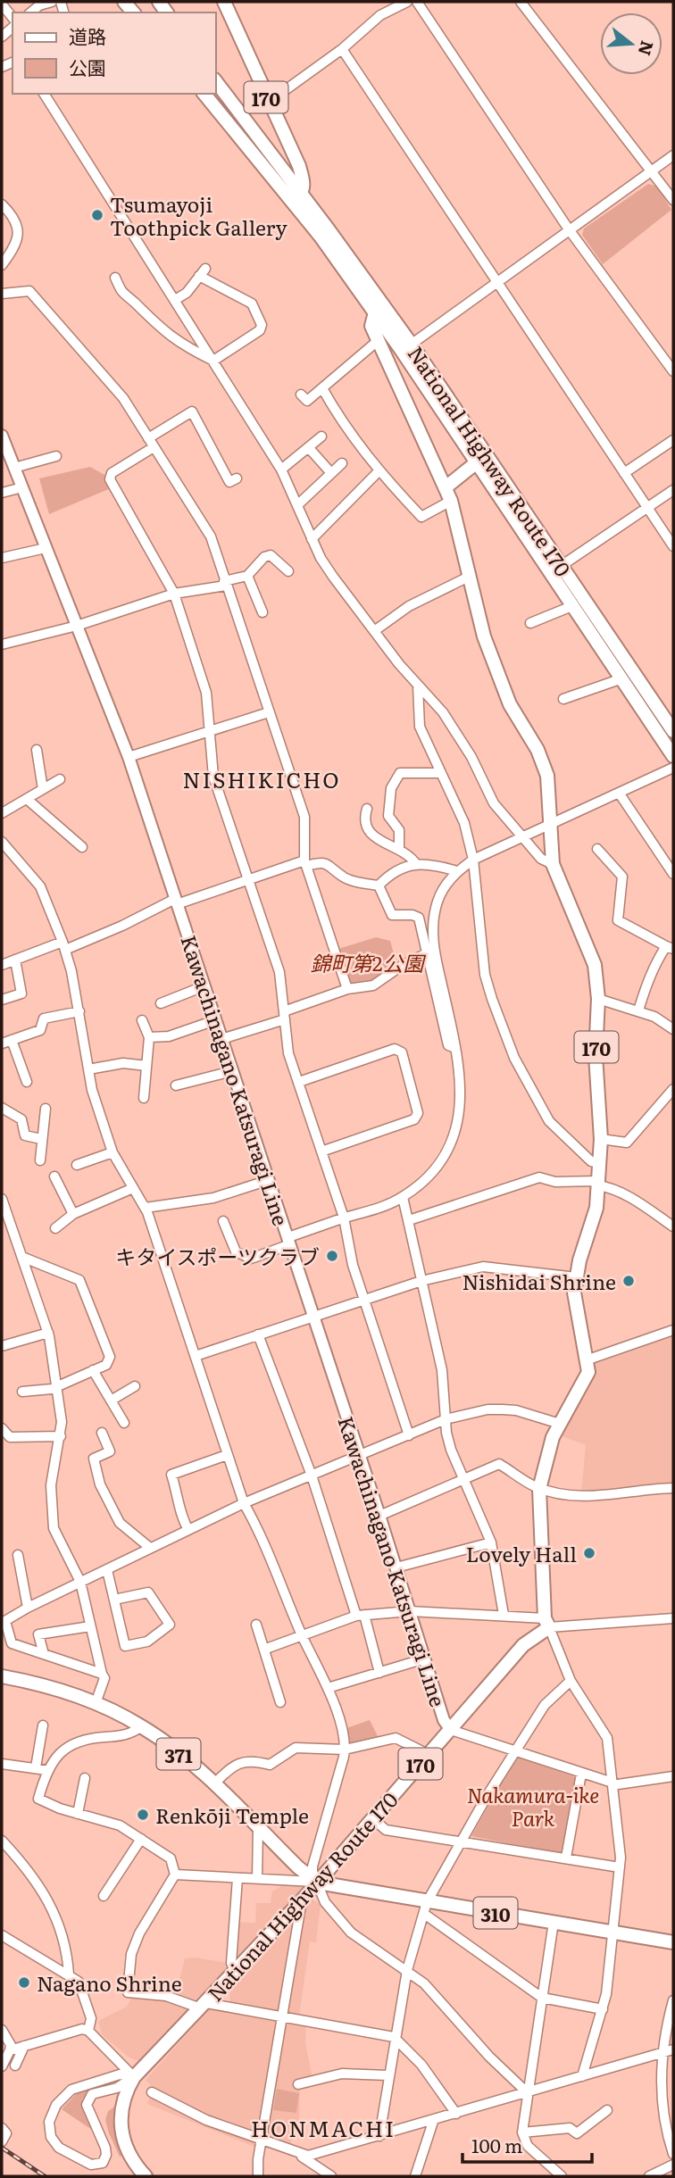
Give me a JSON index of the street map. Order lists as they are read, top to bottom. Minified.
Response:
{"streets":{"highway":["170","National Highway Route 170","371","310"],"main road":["Kawachinagano Katsuragi Line"]},"crossings":[["170","National Highway Route 170"],["National Highway Route 170","Kawachinagano Katsuragi Line"],["National Highway Route 170","371"],["National Highway Route 170","310"],["371","310"]],"districts":["NISHIKICHO","HONMACHI"],"parks":["錦町第2公園","Nakamura-ike Park"],"places":["Tsumayoji Toothpick Gallery","キタイスポーツクラブ","Nishidai Shrine","Lovely Hall","Renkōji Temple","Nagano Shrine"],"legend":["道路","公園"],"scale_bar":"100 m","north":"right"}
